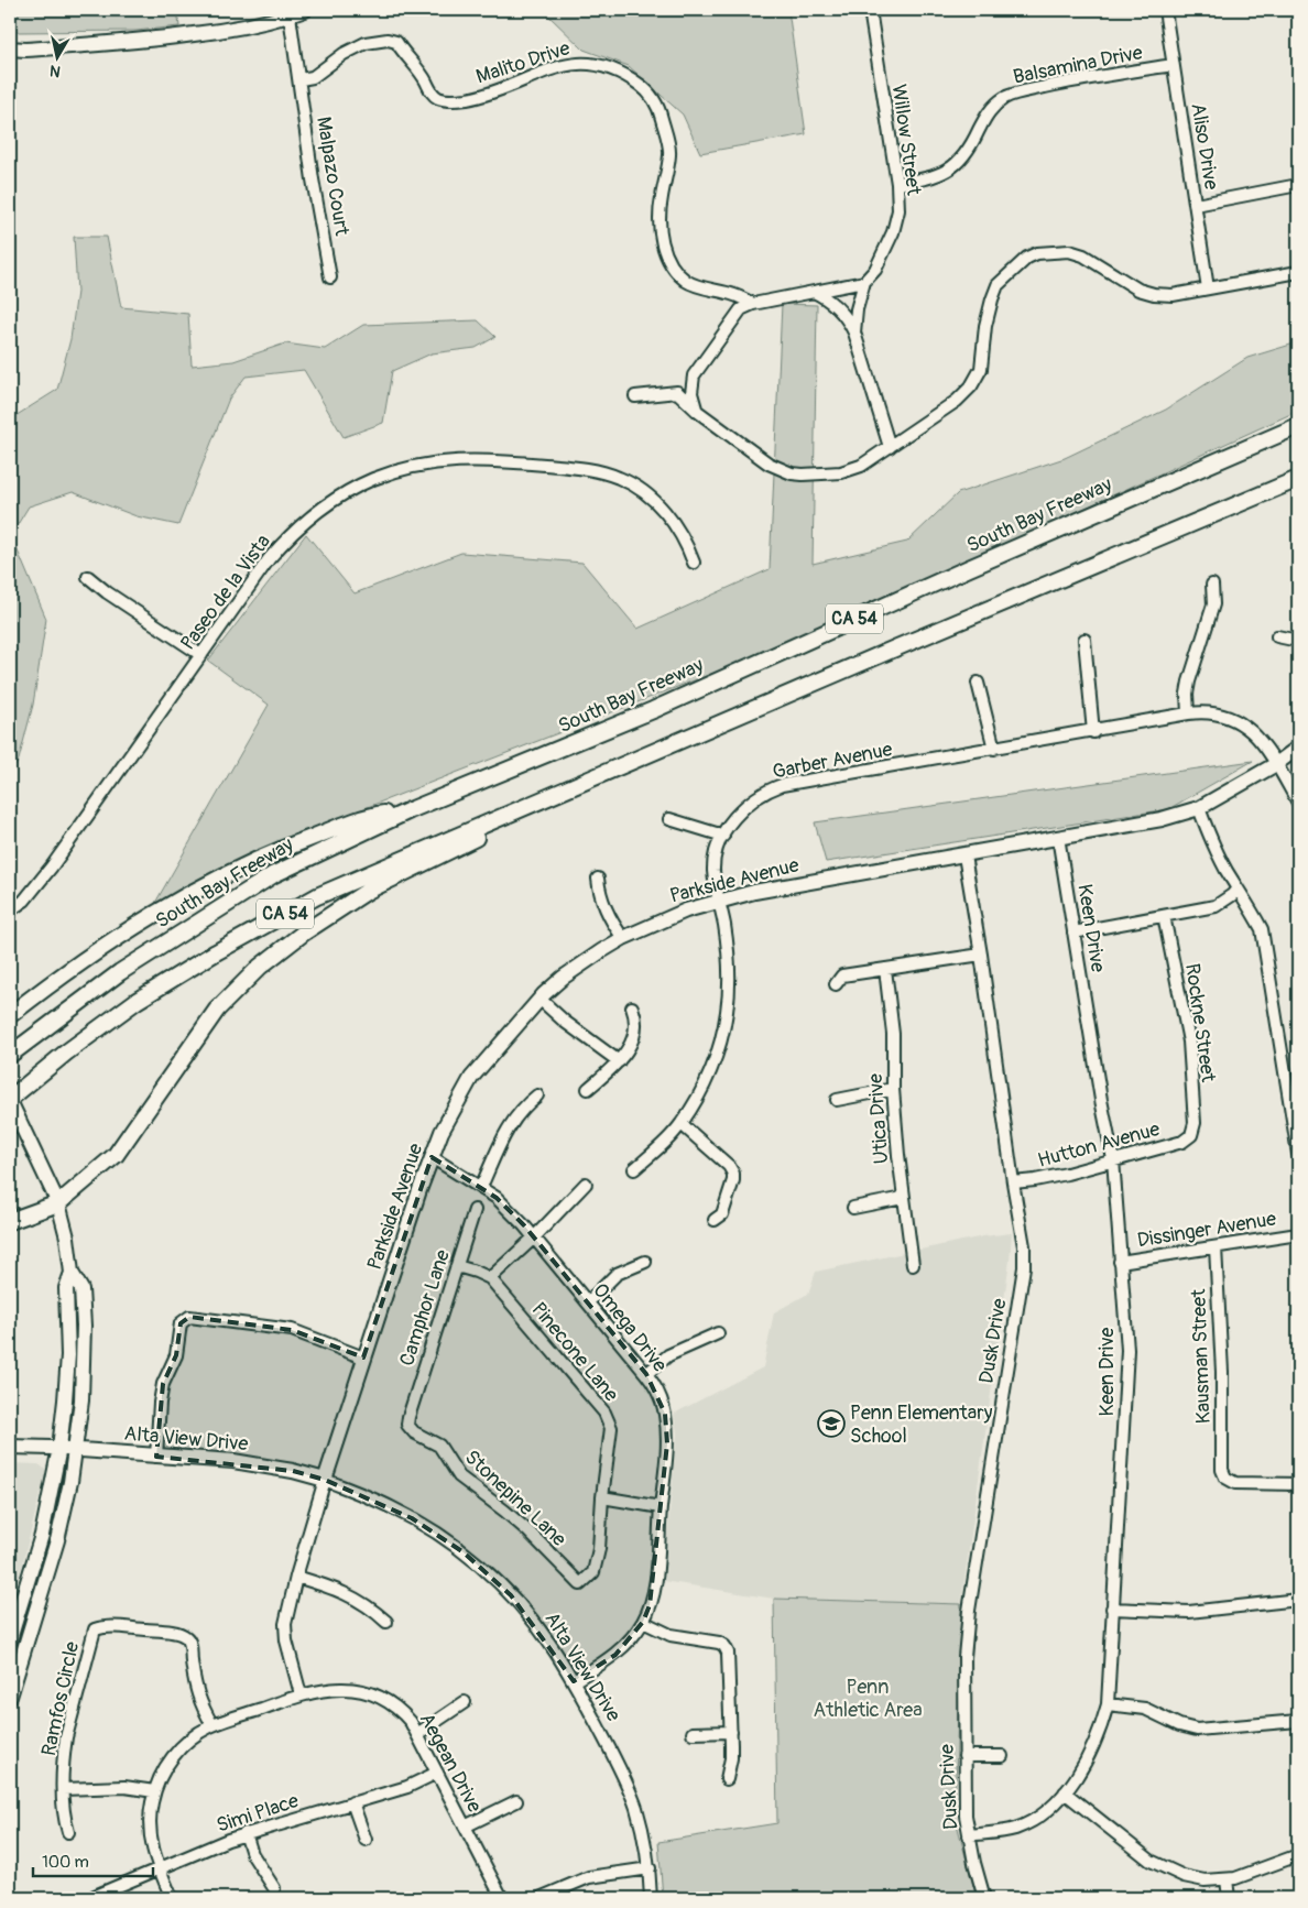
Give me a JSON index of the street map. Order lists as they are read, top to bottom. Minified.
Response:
{"streets":{"highway":["South Bay Freeway","CA 54"],"main road":["Parkside Avenue","Alta View Drive"],"street":["Malito Drive","Balsamina Drive","Willow Street","Aliso Drive","Malpazo Court","Paseo de la Vista","Garber Avenue","Keen Drive","Rockne Street","Utica Drive","Hutton Avenue","Dissinger Avenue","Camphor Lane","Omega Drive","Dusk Drive","Pinecone Lane","Kausman Street","Stonepine Lane","Ramfos Circle","Aegean Drive","Simi Place"]},"crossings":[["Malito Drive","Willow Street"],["Malito Drive","Malpazo Court"],["Balsamina Drive","Willow Street"],["Balsamina Drive","Aliso Drive"],["Garber Avenue","Parkside Avenue"],["Parkside Avenue","Keen Drive"],["Parkside Avenue","Omega Drive"],["Parkside Avenue","Dusk Drive"],["Parkside Avenue","Alta View Drive"],["Parkside Avenue","Aegean Drive"],["Keen Drive","Hutton Avenue"],["Keen Drive","Dissinger Avenue"],["Keen Drive","Dusk Drive"],["Rockne Street","Hutton Avenue"],["Hutton Avenue","Dusk Drive"],["Dissinger Avenue","Kausman Street"],["Camphor Lane","Pinecone Lane"],["Camphor Lane","Stonepine Lane"],["Omega Drive","Alta View Drive"],["Pinecone Lane","Stonepine Lane"],["Ramfos Circle","Aegean Drive"],["Aegean Drive","Simi Place"]],"parks":["Penn Athletic Area"],"places":{"school or university":["Penn Elementary School"]},"scale_bar":"100 m","north":"bottom"}
